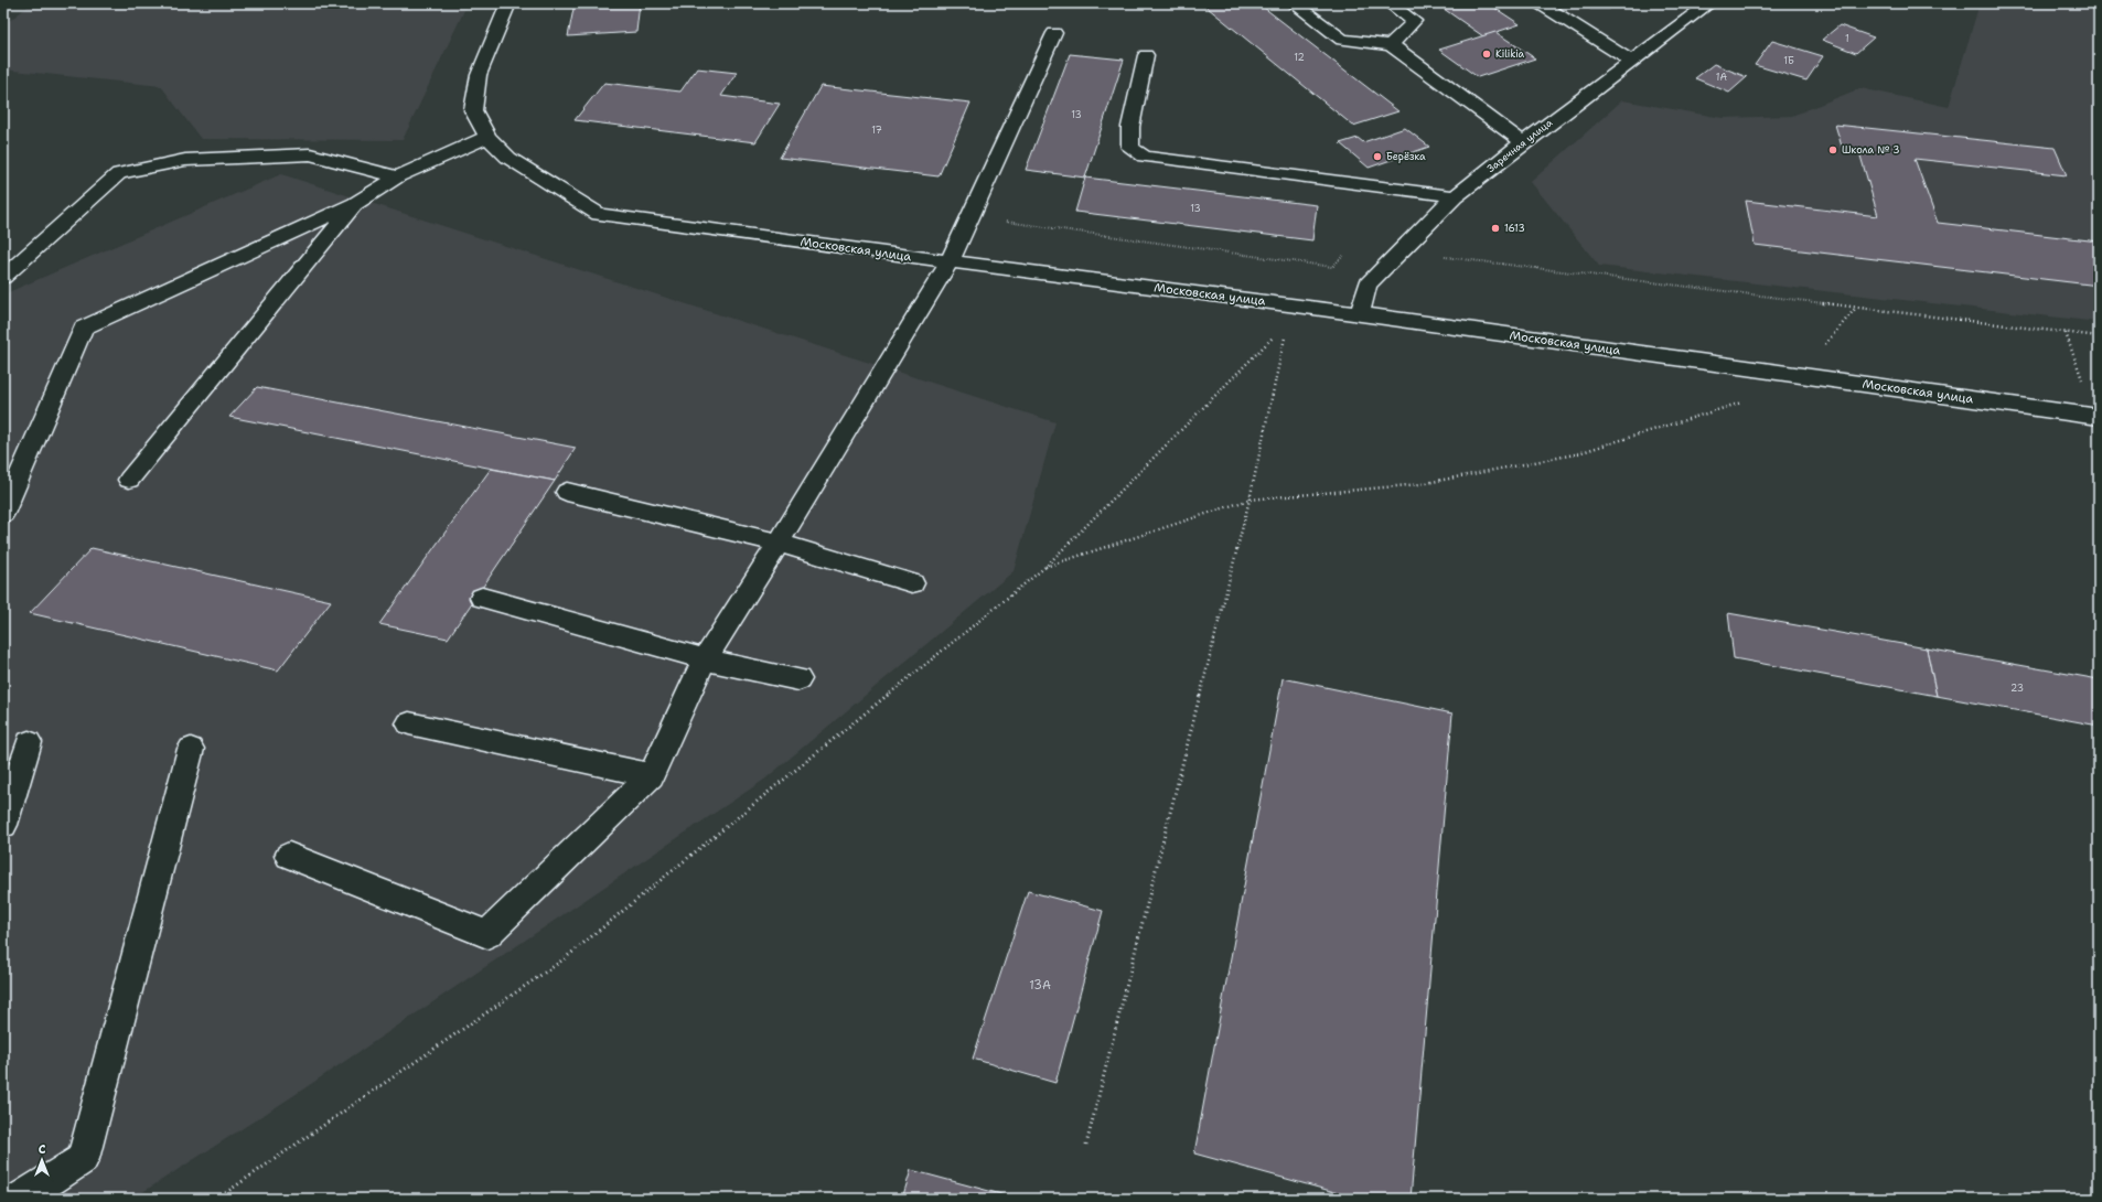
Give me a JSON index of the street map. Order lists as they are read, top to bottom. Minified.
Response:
{"streets":{"street":["Заречная улица","Московская улица"]},"crossings":[["Заречная улица","Московская улица"]],"places":["Kilikia","Школа № 3","Берёзка","1613"],"house_numbers":["1","12","1Б","1А","13","17","13","23","13А"],"north":"top"}
